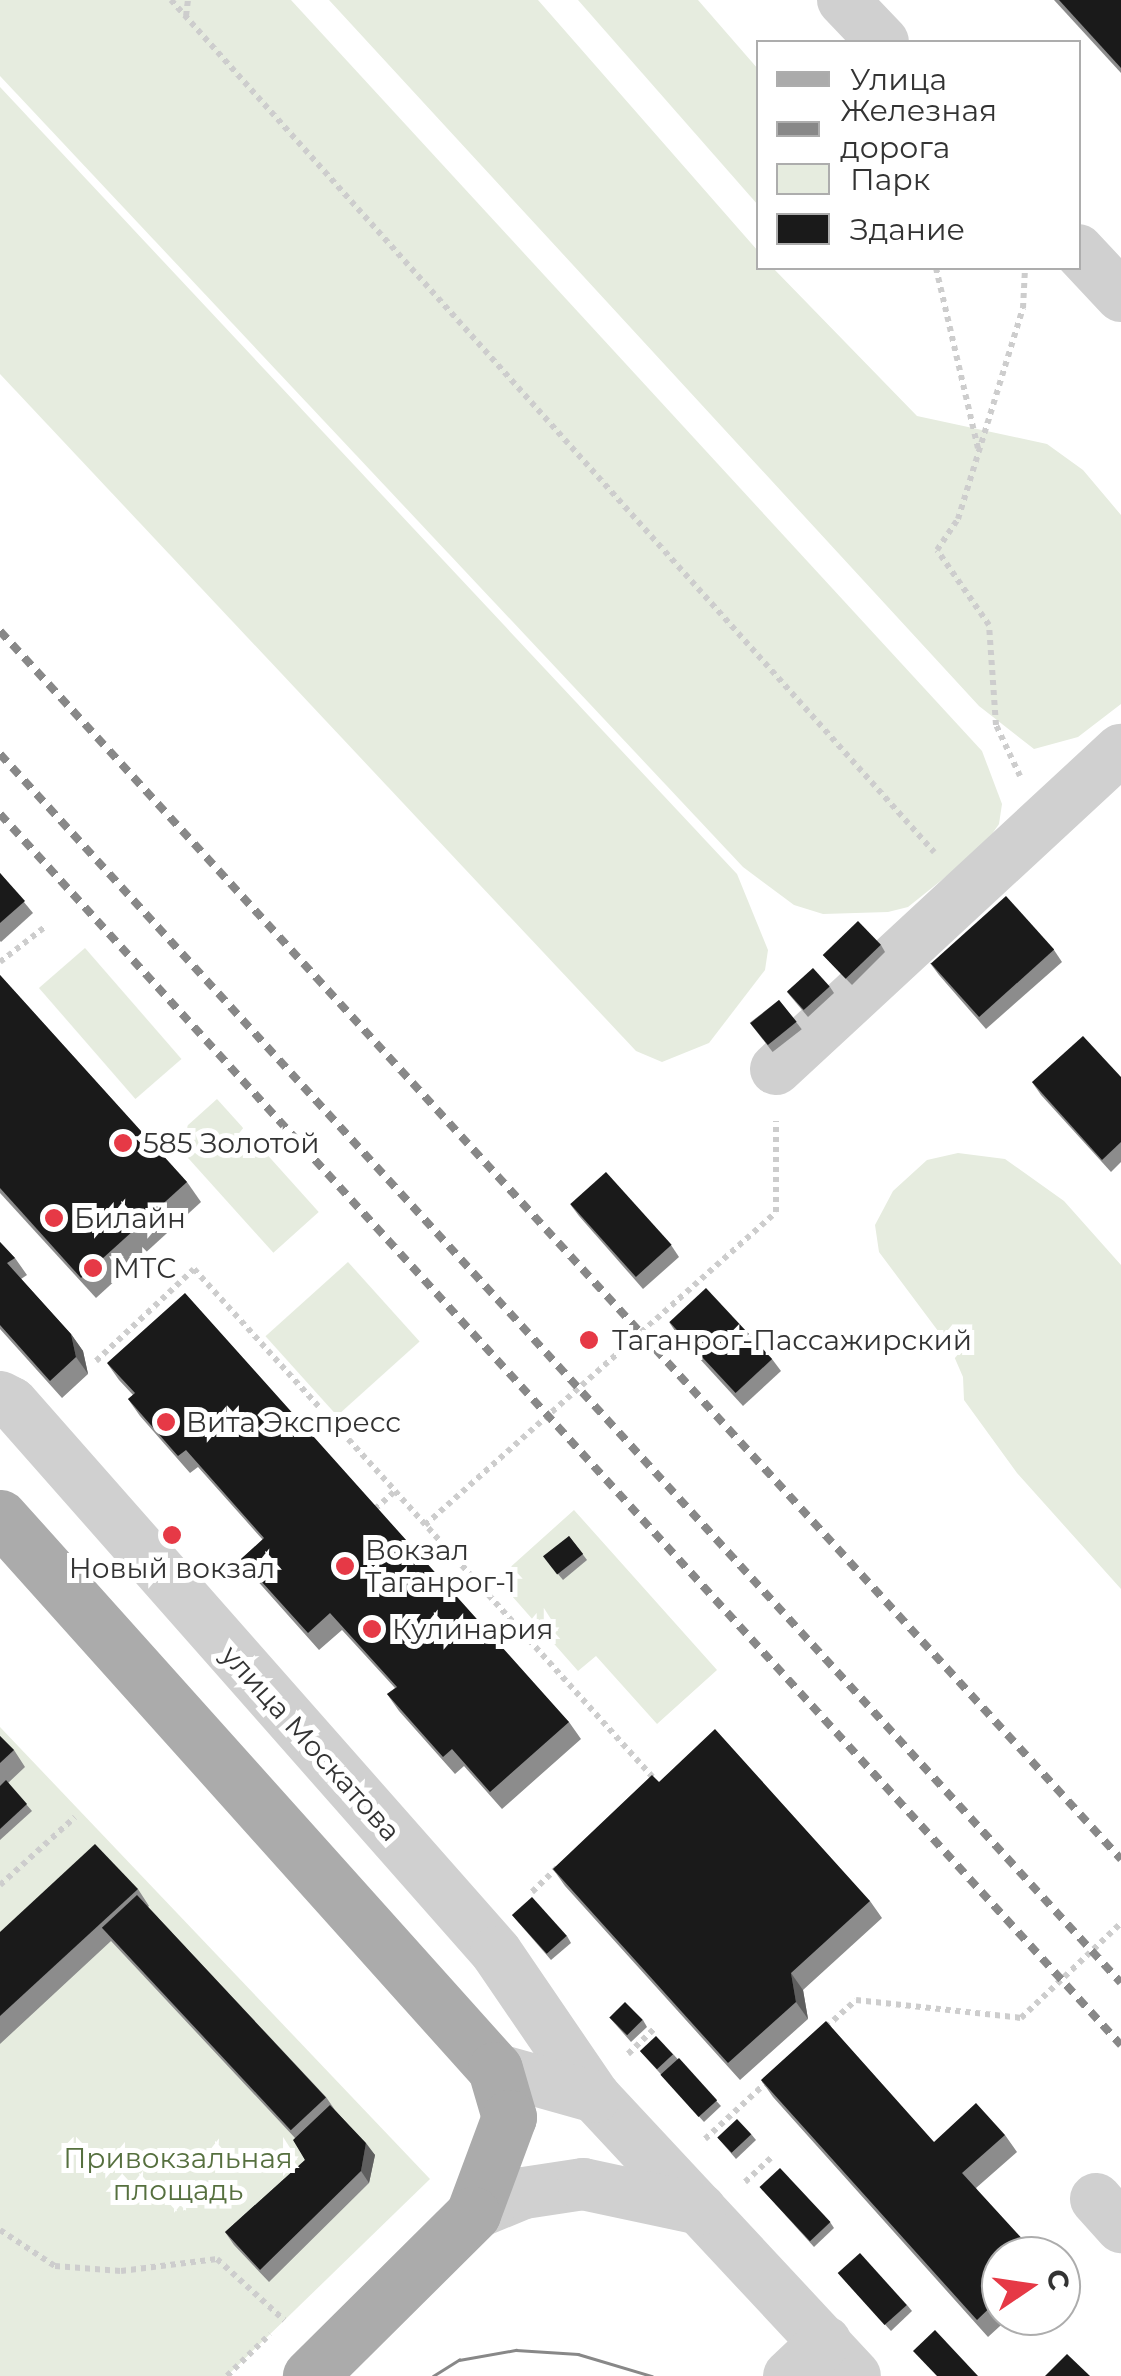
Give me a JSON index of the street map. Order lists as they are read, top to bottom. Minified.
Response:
{"streets":{"street":["улица Москатова"]},"parks":["Привокзальная площадь"],"places":["585 Золотой","Билайн","МТС","Таганрог-Пассажирский","Вита Экспресс","Новый вокзал","Вокзал Таганрог-1","Кулинария"],"legend":["Улица","Железная дорога","Парк","Здание"],"north":"right"}
